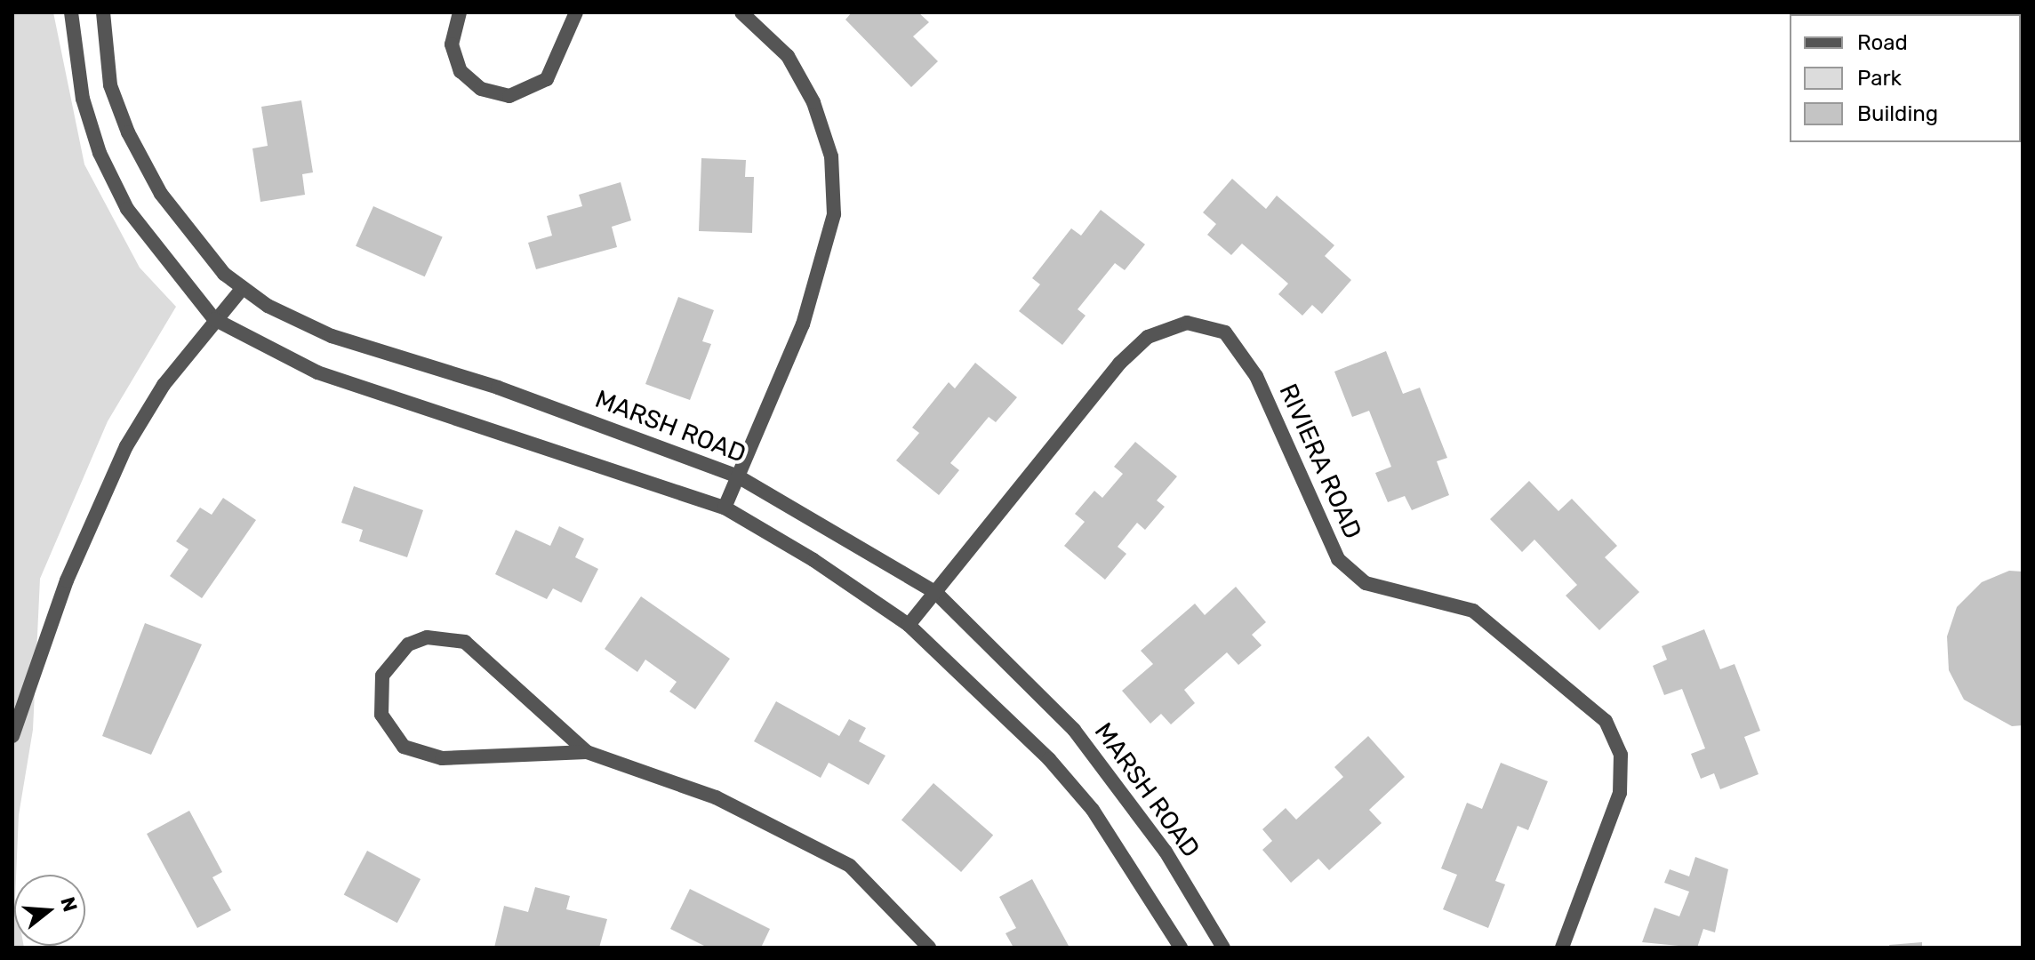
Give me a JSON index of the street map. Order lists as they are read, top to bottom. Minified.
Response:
{"streets":{"street":["MARSH ROAD","RIVIERA ROAD"]},"crossings":[["MARSH ROAD","RIVIERA ROAD"]],"legend":["Road","Park","Building"],"north":"right"}
